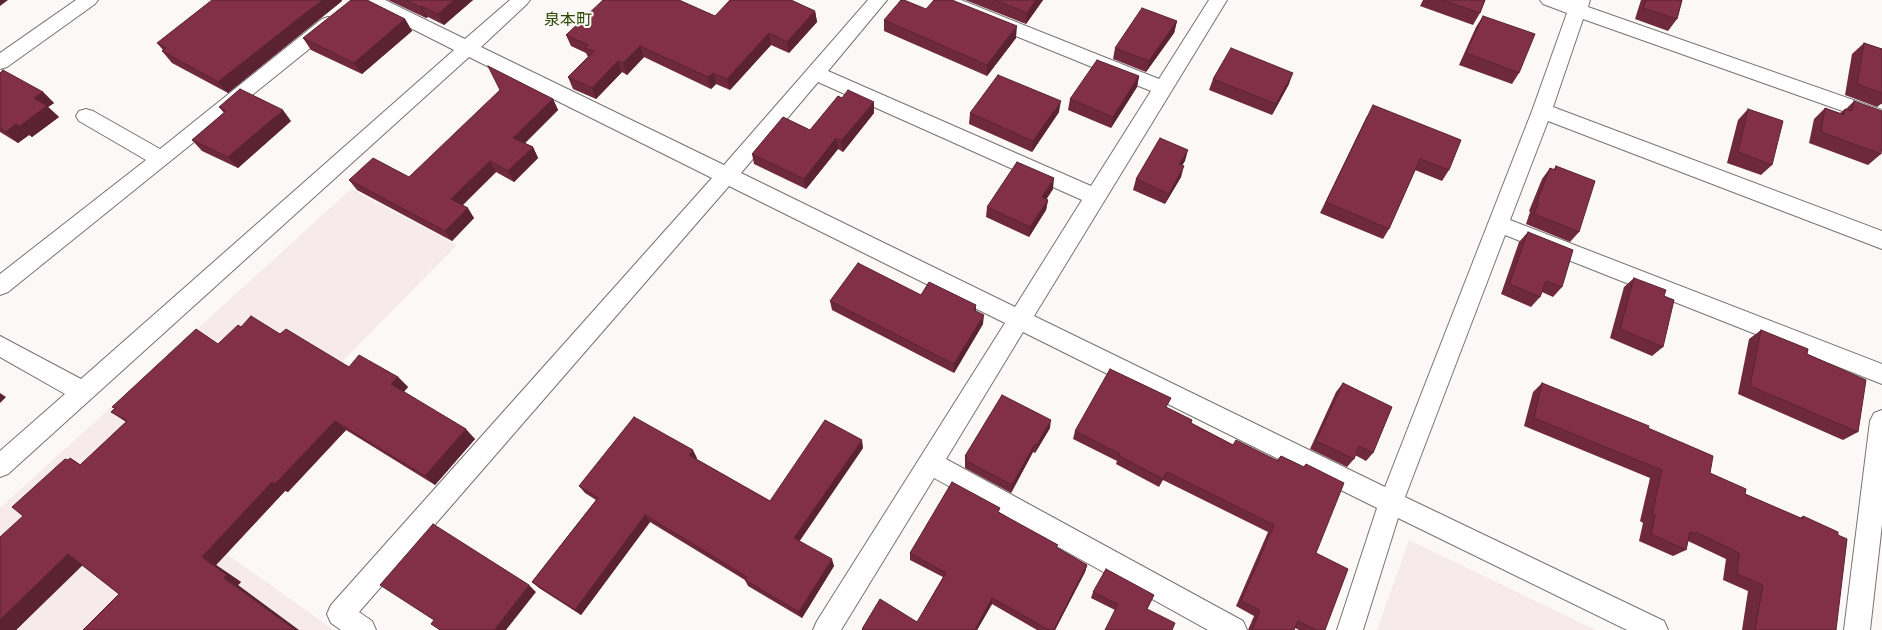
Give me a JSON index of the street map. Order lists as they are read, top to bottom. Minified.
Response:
{"districts":["泉本町"]}
